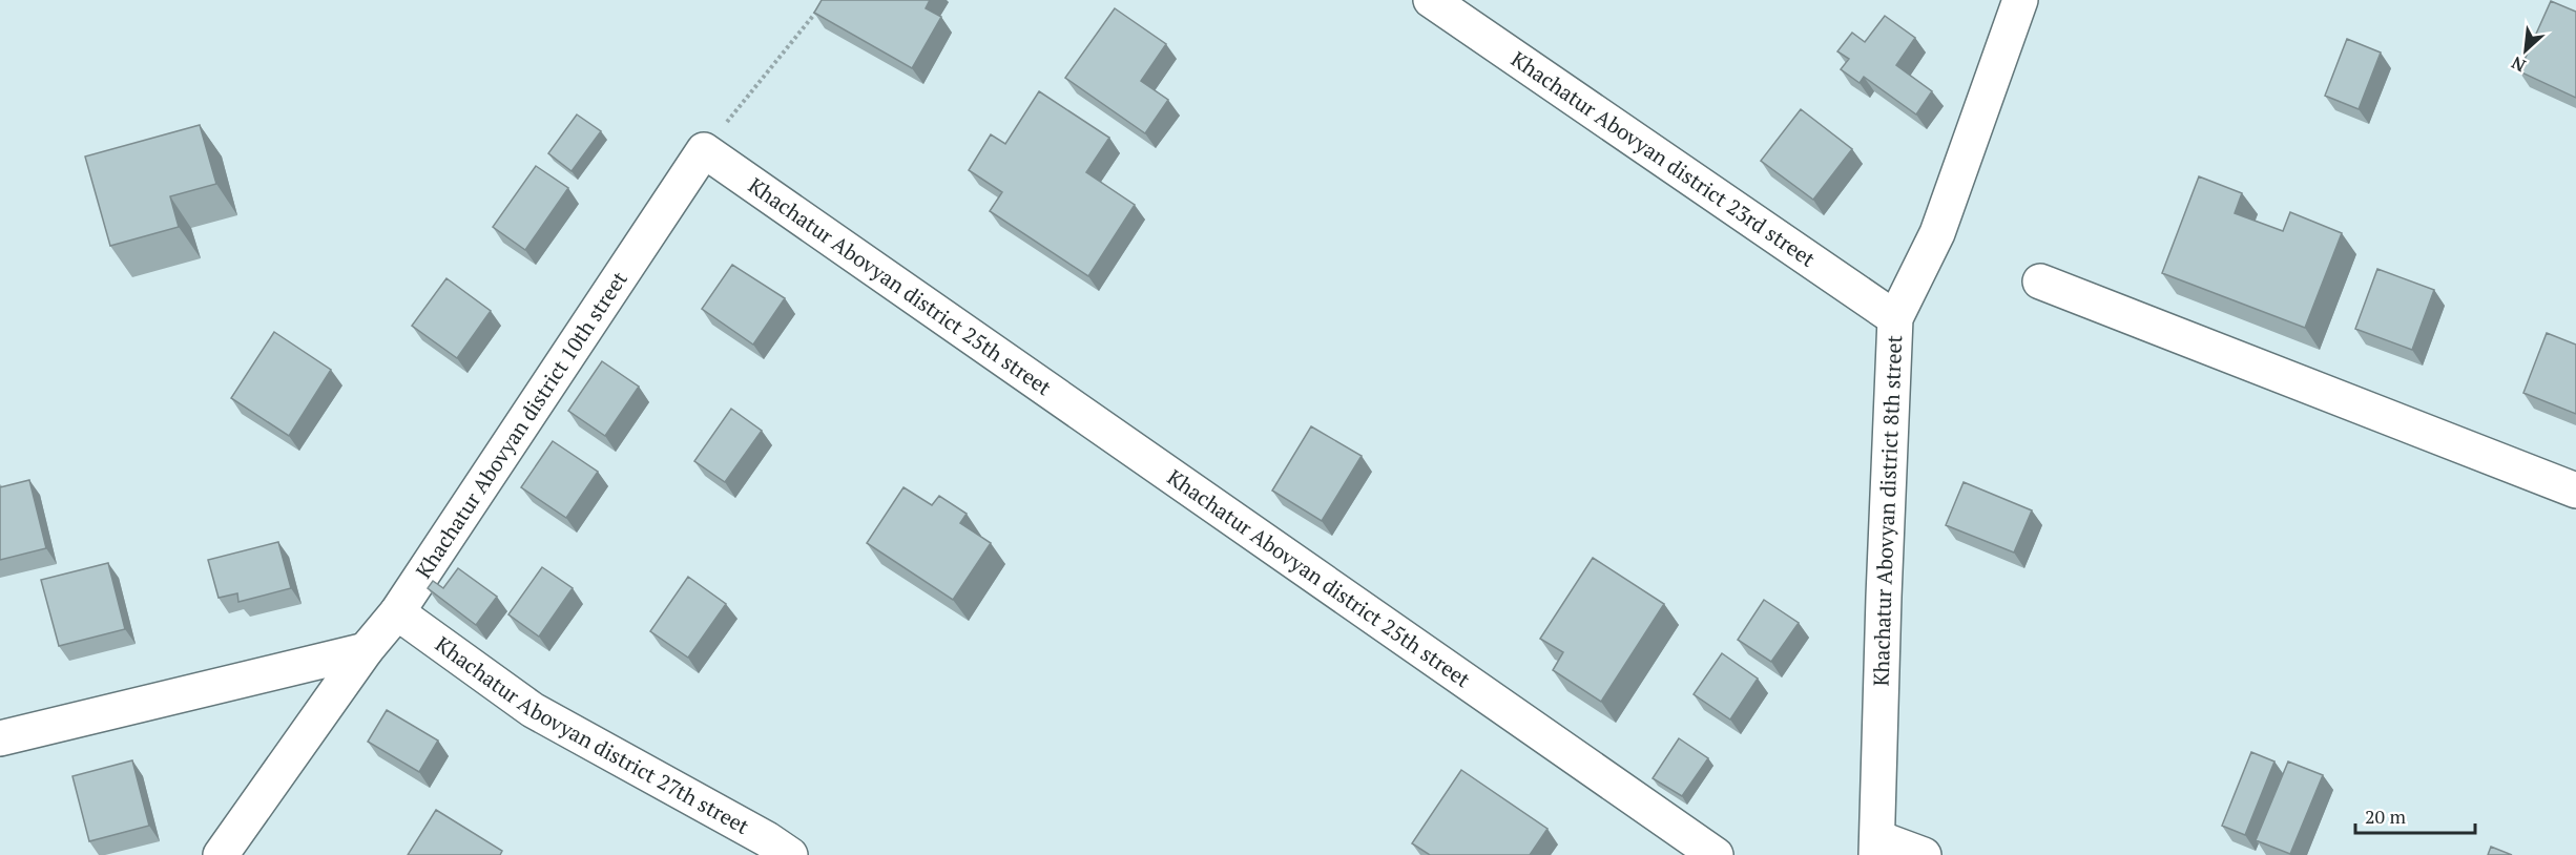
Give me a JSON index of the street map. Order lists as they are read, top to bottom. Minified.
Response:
{"streets":{"street":["Khachatur Abovyan district 23rd street","Khachatur Abovyan district 25th street","Khachatur Abovyan district 10th street","Khachatur Abovyan district 8th street","Khachatur Abovyan district 27th street"]},"crossings":[["Khachatur Abovyan district 23rd street","Khachatur Abovyan district 8th street"],["Khachatur Abovyan district 25th street","Khachatur Abovyan district 10th street"],["Khachatur Abovyan district 10th street","Khachatur Abovyan district 27th street"]],"scale_bar":"20 m","north":"bottom left"}
